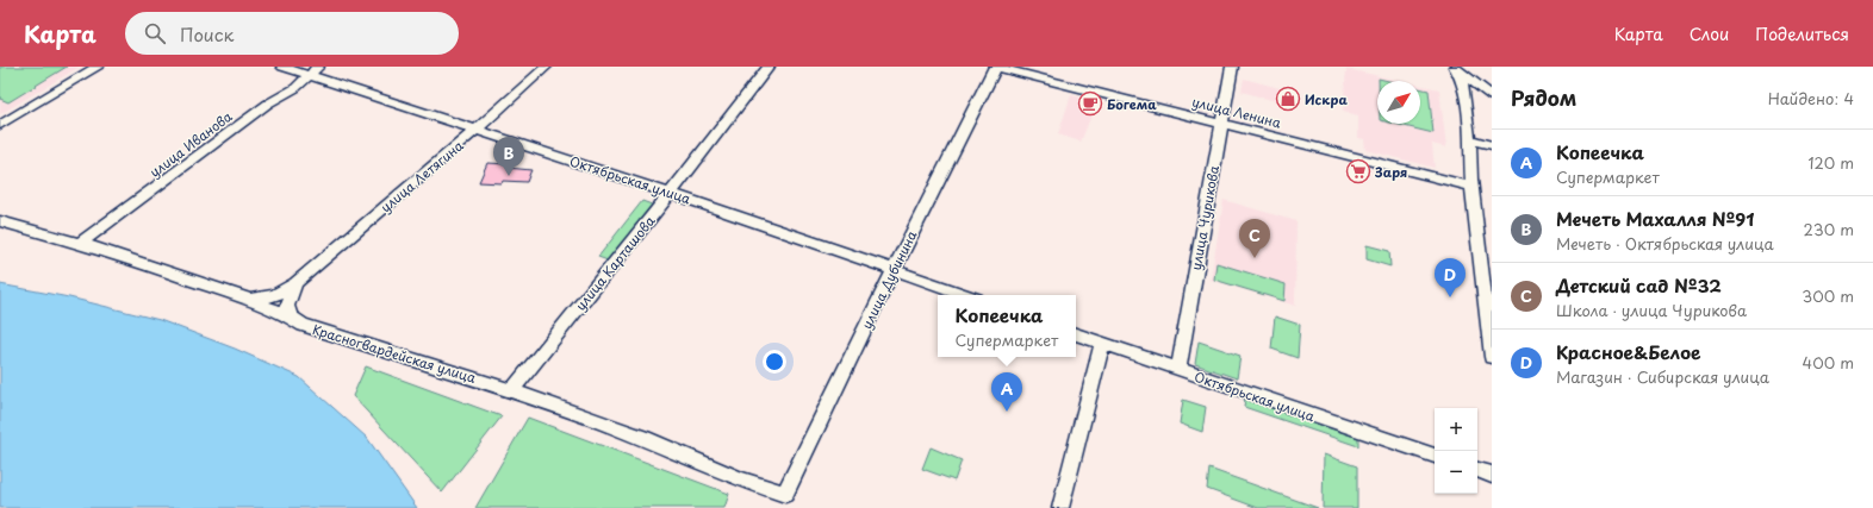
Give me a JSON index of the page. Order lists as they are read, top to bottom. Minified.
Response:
{"streets":{"street":["улица Ленина","улица Иванова","улица Летягина","Октябрьская улица","улица Чурикова","улица Карташова","улица Дубинина","Красногвардейская улица"]},"crossings":[["улица Ленина","улица Чурикова"],["улица Ленина","улица Дубинина"],["улица Иванова","Октябрьская улица"],["улица Иванова","Красногвардейская улица"],["улица Летягина","Октябрьская улица"],["улица Летягина","Красногвардейская улица"],["Октябрьская улица","улица Чурикова"],["Октябрьская улица","улица Карташова"],["Октябрьская улица","улица Дубинина"],["улица Карташова","Красногвардейская улица"],["улица Дубинина","Красногвардейская улица"]],"places":{"shop":["Искра"],"cafe":["Богема"],"supermarket":["Заря"]},"north":"top right","page":{"header":"Карта","search":"Поиск","nav":["Карта","Слои","Поделиться"],"heading":["Рядом","Найдено: 4"],"list":[{"mark":"A","name":"Копеечка","note":"Супермаркет","value":"120 m"},{"mark":"B","name":"Мечеть Махалля №91","note":"Мечеть · Октябрьская улица","value":"230 m"},{"mark":"C","name":"Детский сад №32","note":"Школа · улица Чурикова","value":"300 m"},{"mark":"D","name":"Красное&Белое","note":"Магазин · Сибирская улица","value":"400 m"}],"pins":["B","C","D","A"],"popup":["Копеечка","Супермаркет"],"map_buttons":["+","−"]}}
